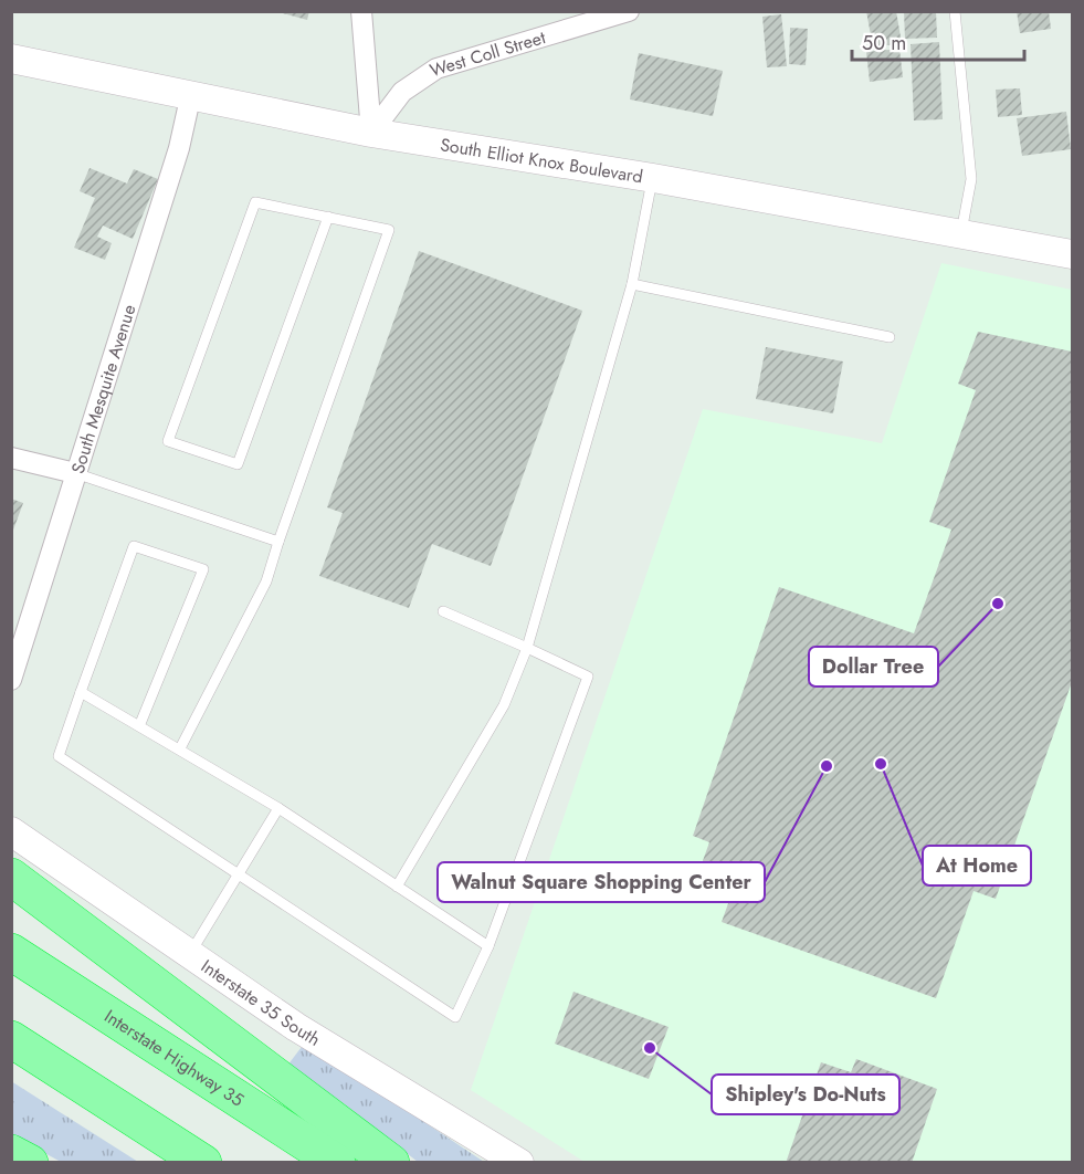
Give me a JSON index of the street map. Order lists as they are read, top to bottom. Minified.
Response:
{"streets":{"highway":["Interstate Highway 35"],"main road":["South Elliot Knox Boulevard","Interstate 35 South"],"street":["West Coll Street","South Mesquite Avenue"]},"crossings":[["West Coll Street","South Elliot Knox Boulevard"],["South Elliot Knox Boulevard","South Mesquite Avenue"]],"places":["Dollar Tree","At Home","Walnut Square Shopping Center","Shipley's Do-Nuts"],"scale_bar":"50 m"}
